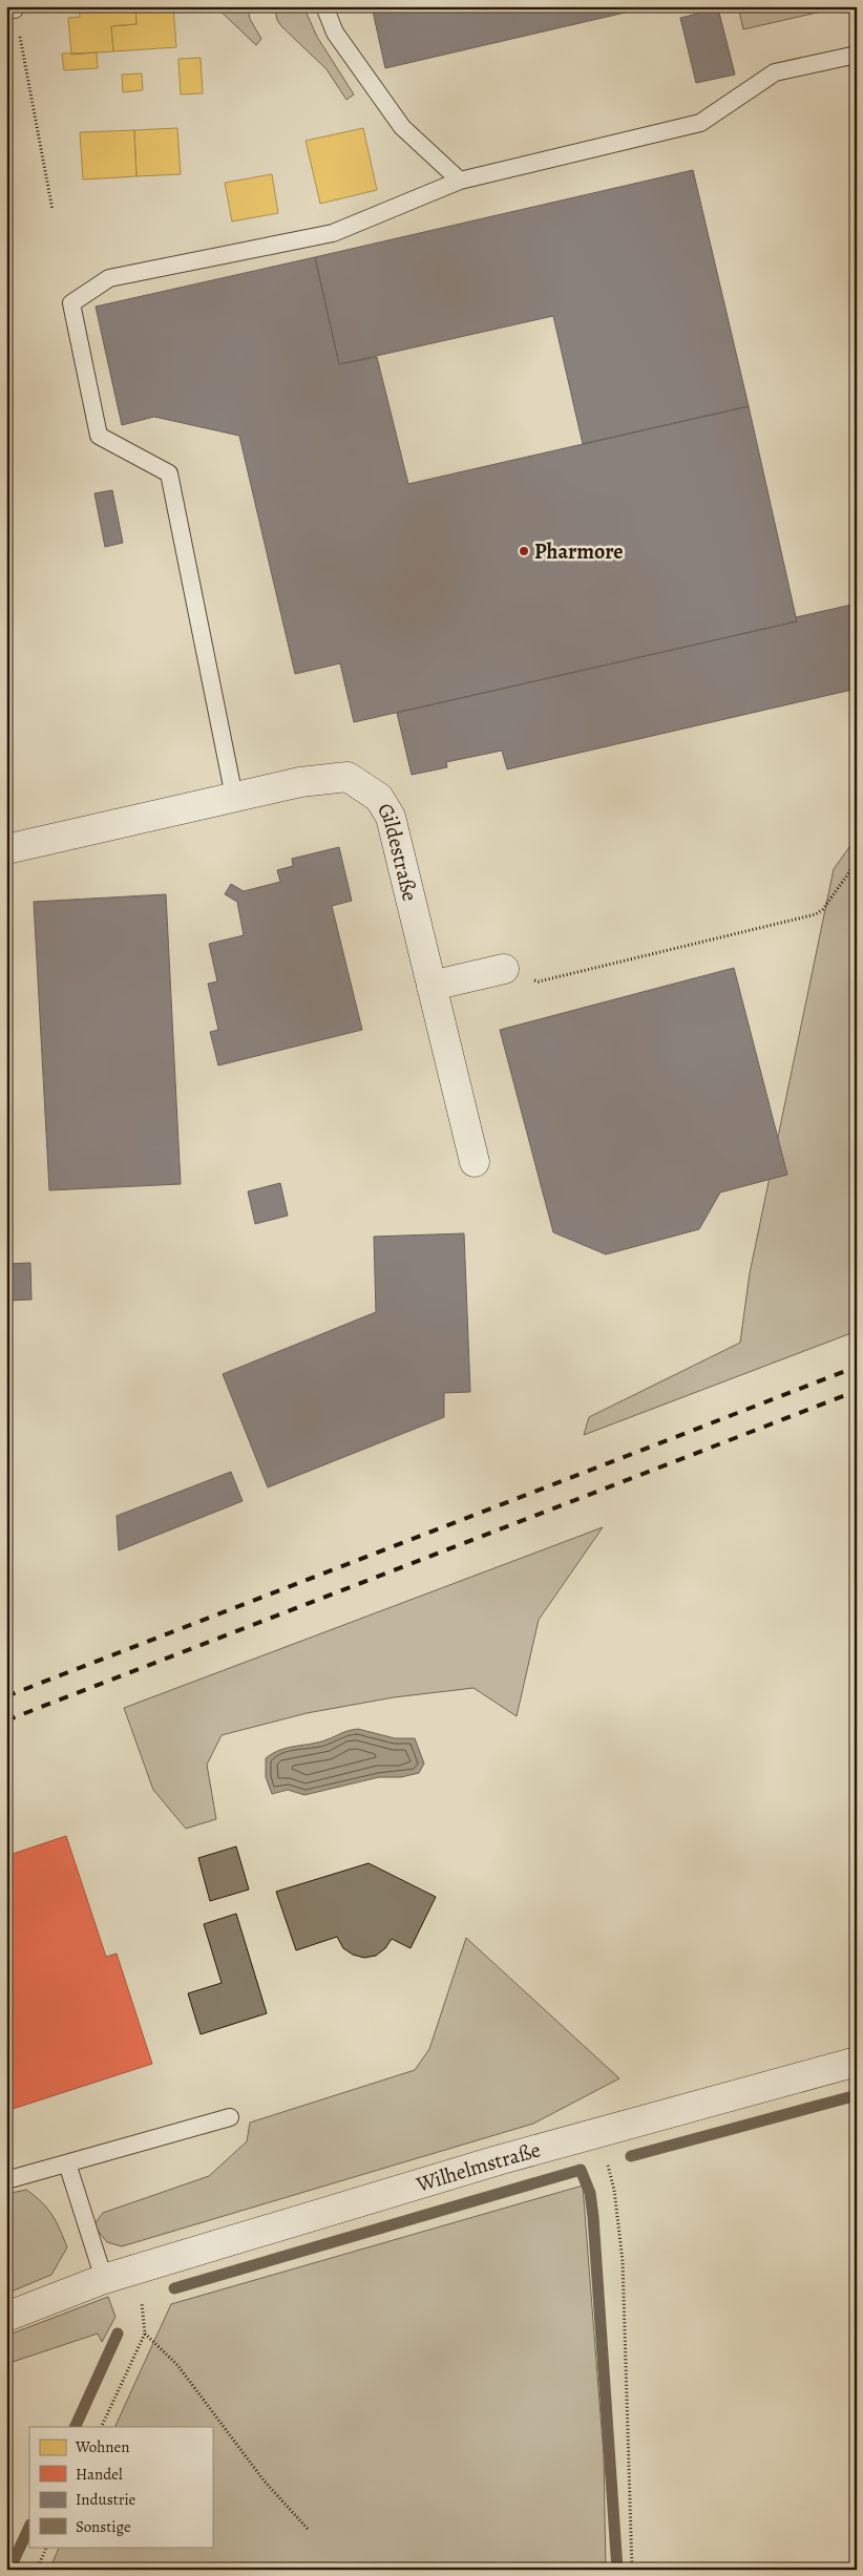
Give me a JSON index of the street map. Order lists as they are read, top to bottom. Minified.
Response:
{"streets":{"street":["Gildestraße","Wilhelmstraße"]},"places":["Pharmore"],"legend":["Wohnen","Handel","Industrie","Sonstige"]}
